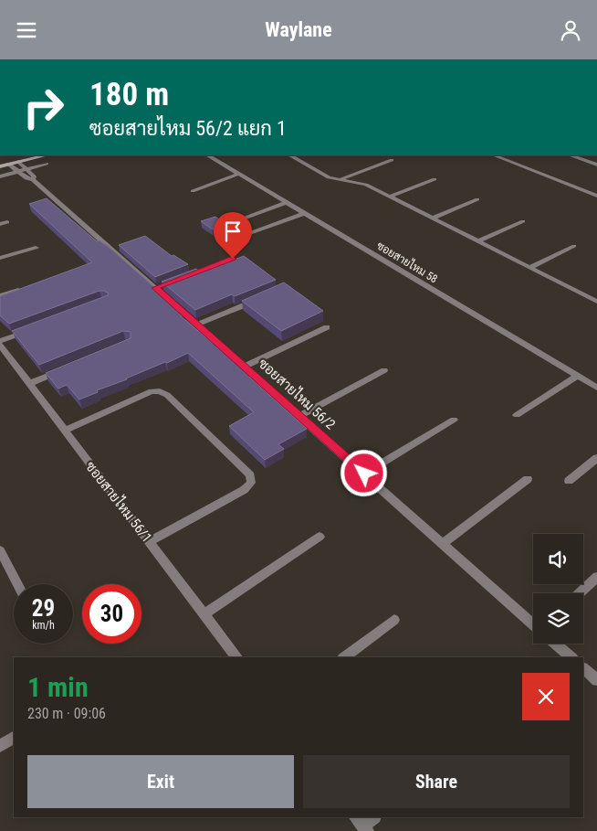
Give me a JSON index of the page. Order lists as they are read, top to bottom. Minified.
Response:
{"streets":{"street":["ซอยสายไหม 58","ซอยสายไหม 56/2","ซอยสายไหม 56/1"]},"page":{"header":"Waylane","turn":["180 m","ซอยสายไหม 56/2 แยก 1"],"speed":"29 km/h","limit":"30","heading":["1 min","230 m · 09:06"],"buttons":["Exit","Share"]}}
